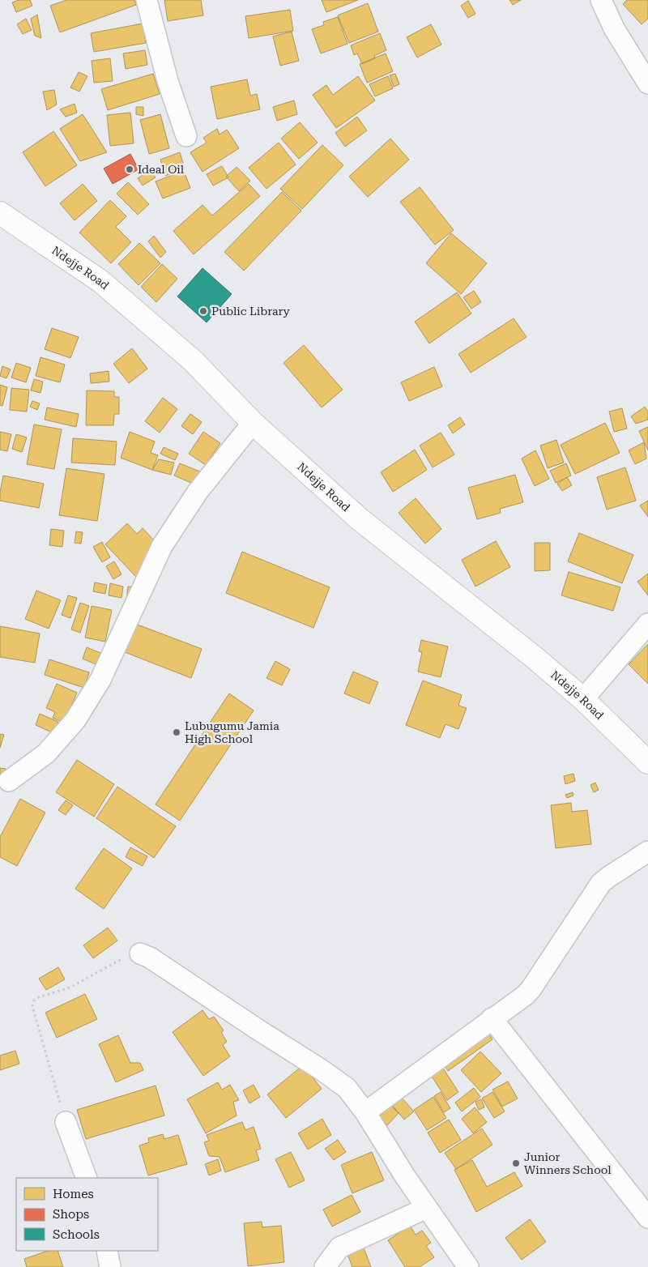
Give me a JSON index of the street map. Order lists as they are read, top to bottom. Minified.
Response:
{"streets":{"street":["Ndejje Road"]},"places":["Ideal Oil","Public Library","Lubugumu Jamia High School","Junior Winners School"],"legend":["Homes","Shops","Schools"]}
